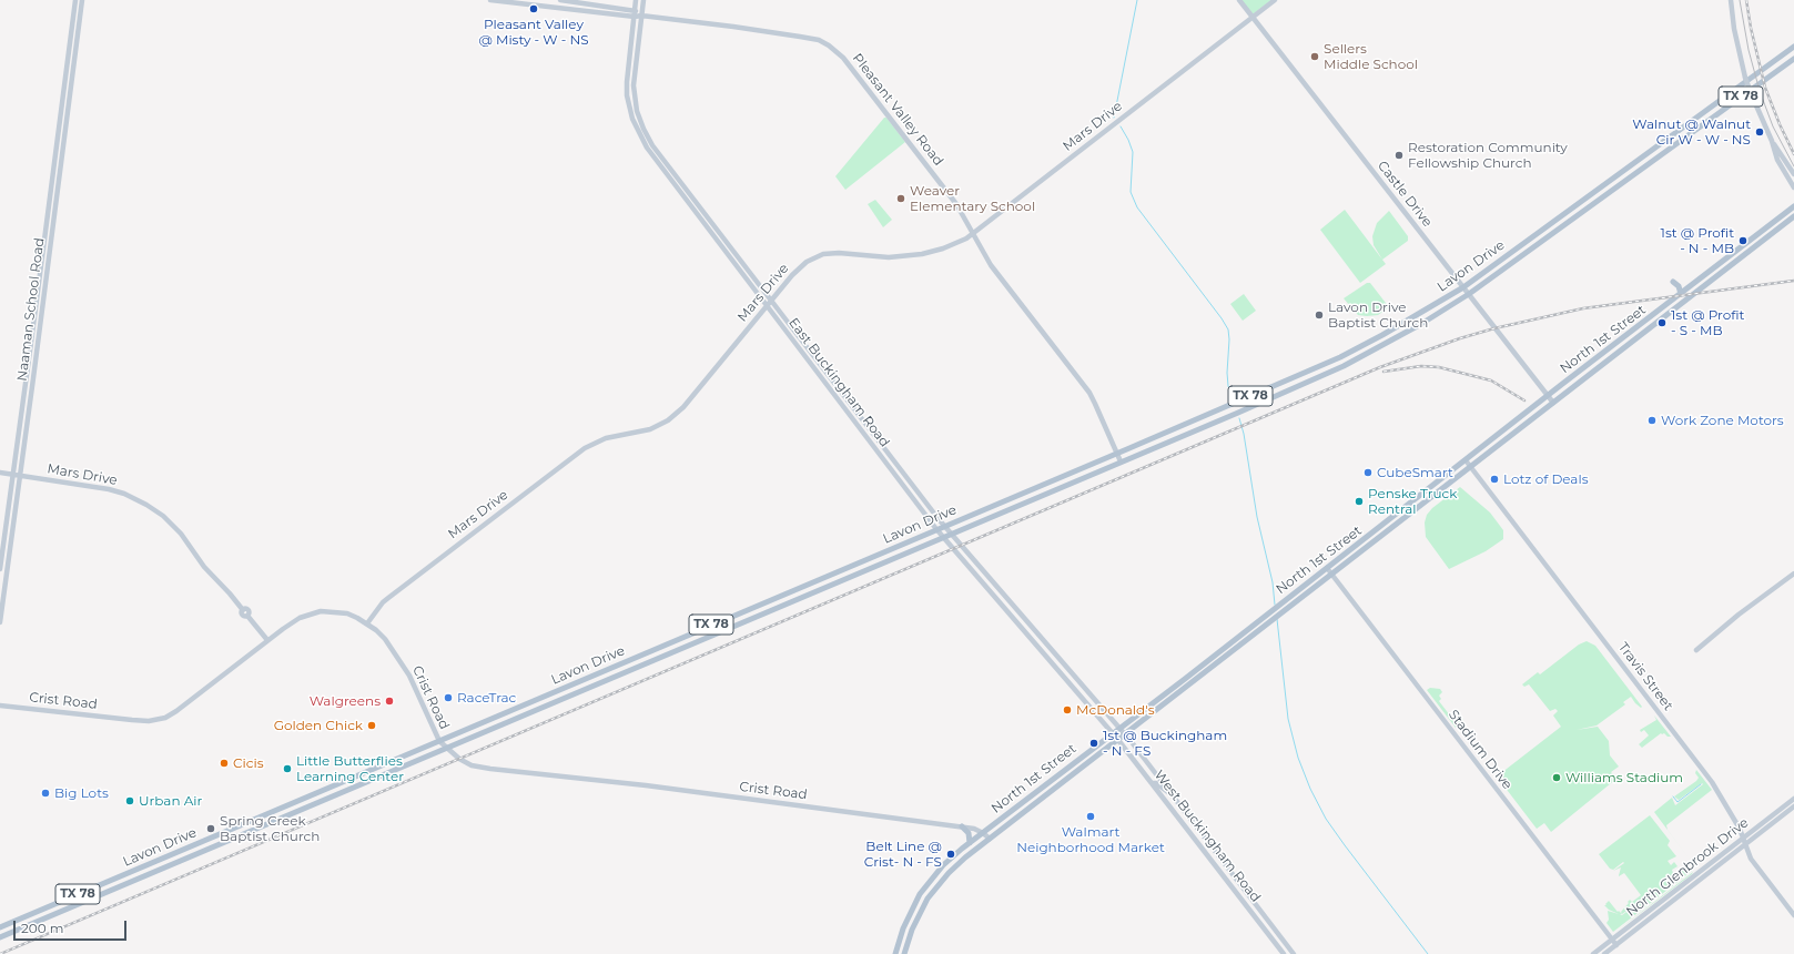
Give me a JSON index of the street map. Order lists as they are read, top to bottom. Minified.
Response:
{"streets":{"main road":["TX 78","Pleasant Valley Road","Mars Drive","Castle Drive","Lavon Drive","Naaman School Road","North 1st Street","East Buckingham Road","Travis Street","Crist Road","Stadium Drive","West Buckingham Road","North Glenbrook Drive"]},"crossings":[["Pleasant Valley Road","Mars Drive"],["Pleasant Valley Road","Lavon Drive"],["Pleasant Valley Road","East Buckingham Road"],["Mars Drive","Castle Drive"],["Mars Drive","Naaman School Road"],["Mars Drive","East Buckingham Road"],["Mars Drive","Crist Road"],["Castle Drive","Lavon Drive"],["Castle Drive","North 1st Street"],["Lavon Drive","East Buckingham Road"],["Lavon Drive","Crist Road"],["North 1st Street","East Buckingham Road"],["North 1st Street","Travis Street"],["North 1st Street","Crist Road"],["North 1st Street","Stadium Drive"],["North 1st Street","West Buckingham Road"],["East Buckingham Road","West Buckingham Road"],["Travis Street","North Glenbrook Drive"],["Stadium Drive","North Glenbrook Drive"]],"places":["Pleasant Valley @ Misty - W - NS","Sellers Middle School","Walnut @ Walnut Cir W - W - NS","Restoration Community Fellowship Church","Weaver Elementary School","1st @ Profit - N - MB","Lavon Drive Baptist Church","1st @ Profit - S - MB","Work Zone Motors","CubeSmart","Lotz of Deals","Penske Truck Rentral","RaceTrac","Walgreens","McDonald's","Golden Chick","1st @ Buckingham - N - FS","Cicis","Little Butterflies Learning Center","Williams Stadium","Big Lots","Urban Air","Walmart Neighborhood Market","Spring Creek Baptist Church","Belt Line @ Crist- N - FS"],"scale_bar":"200 m"}
